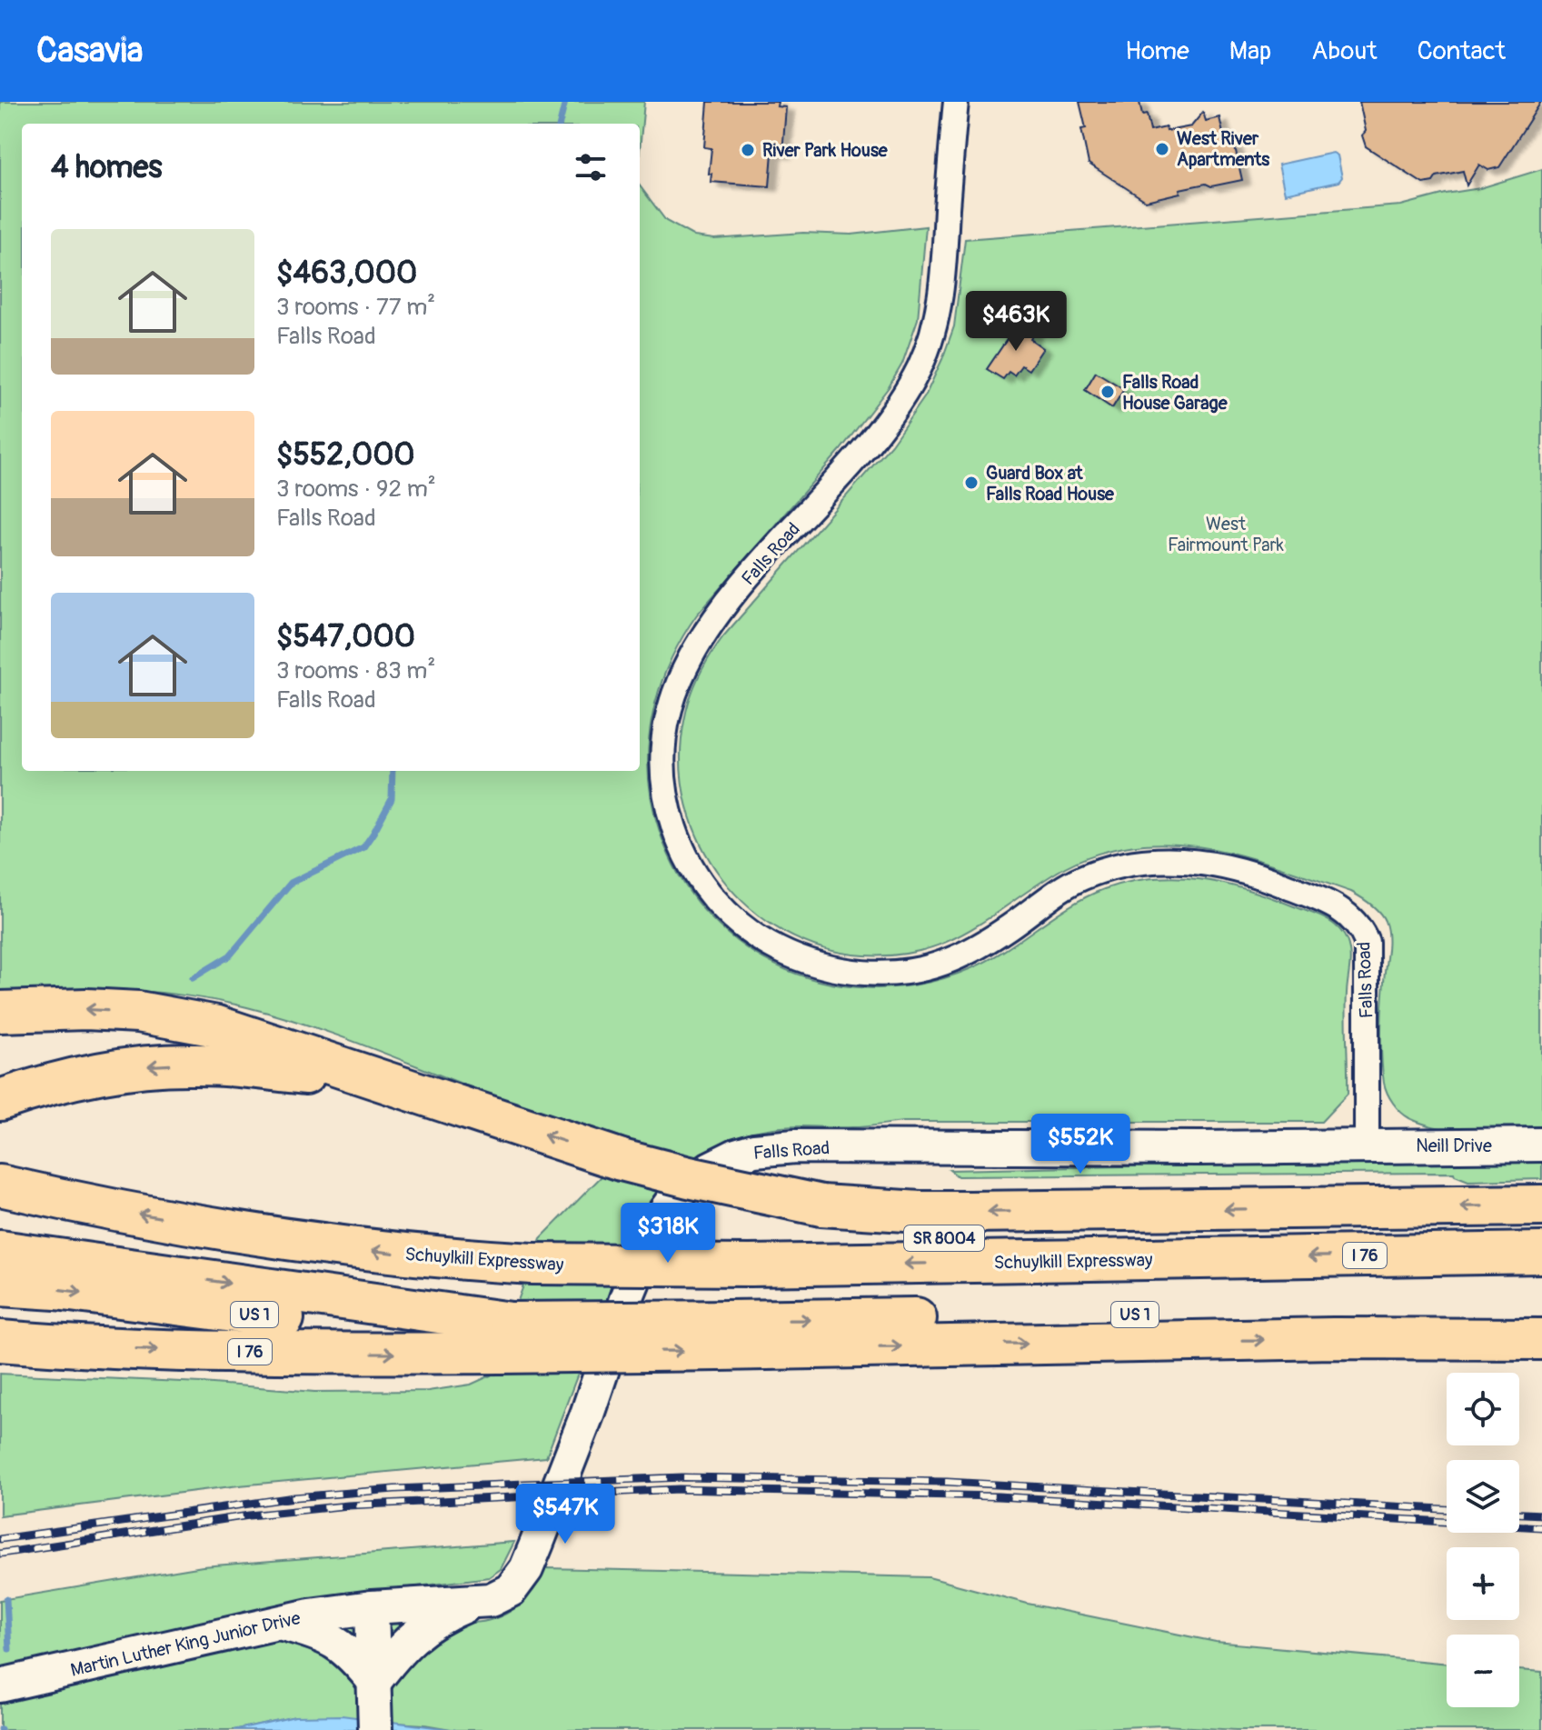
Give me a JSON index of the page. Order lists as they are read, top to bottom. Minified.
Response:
{"streets":{"highway":["SR 8004","I 76","Schuylkill Expressway","US 1"],"main road":["Falls Road","Neill Drive","Martin Luther King Junior Drive"]},"crossings":[["Falls Road","Neill Drive"],["Falls Road","Martin Luther King Junior Drive"],["SR 8004","Schuylkill Expressway"],["I 76","US 1"]],"parks":["West Fairmount Park"],"places":["West River Apartments","River Park House","Falls Road House Garage","Guard Box at Falls Road House"],"page":{"header":"Casavia","nav":["Home","Map","About","Contact"],"heading":"4 homes","list":[{"name":"$463,000","note":"3 rooms · 77 m² · Falls Road"},{"name":"$552,000","note":"3 rooms · 92 m² · Falls Road"},{"name":"$547,000","note":"3 rooms · 83 m² · Falls Road"}],"price":["$463K","$552K","$318K","$547K"],"map_buttons":["+","−"]}}
